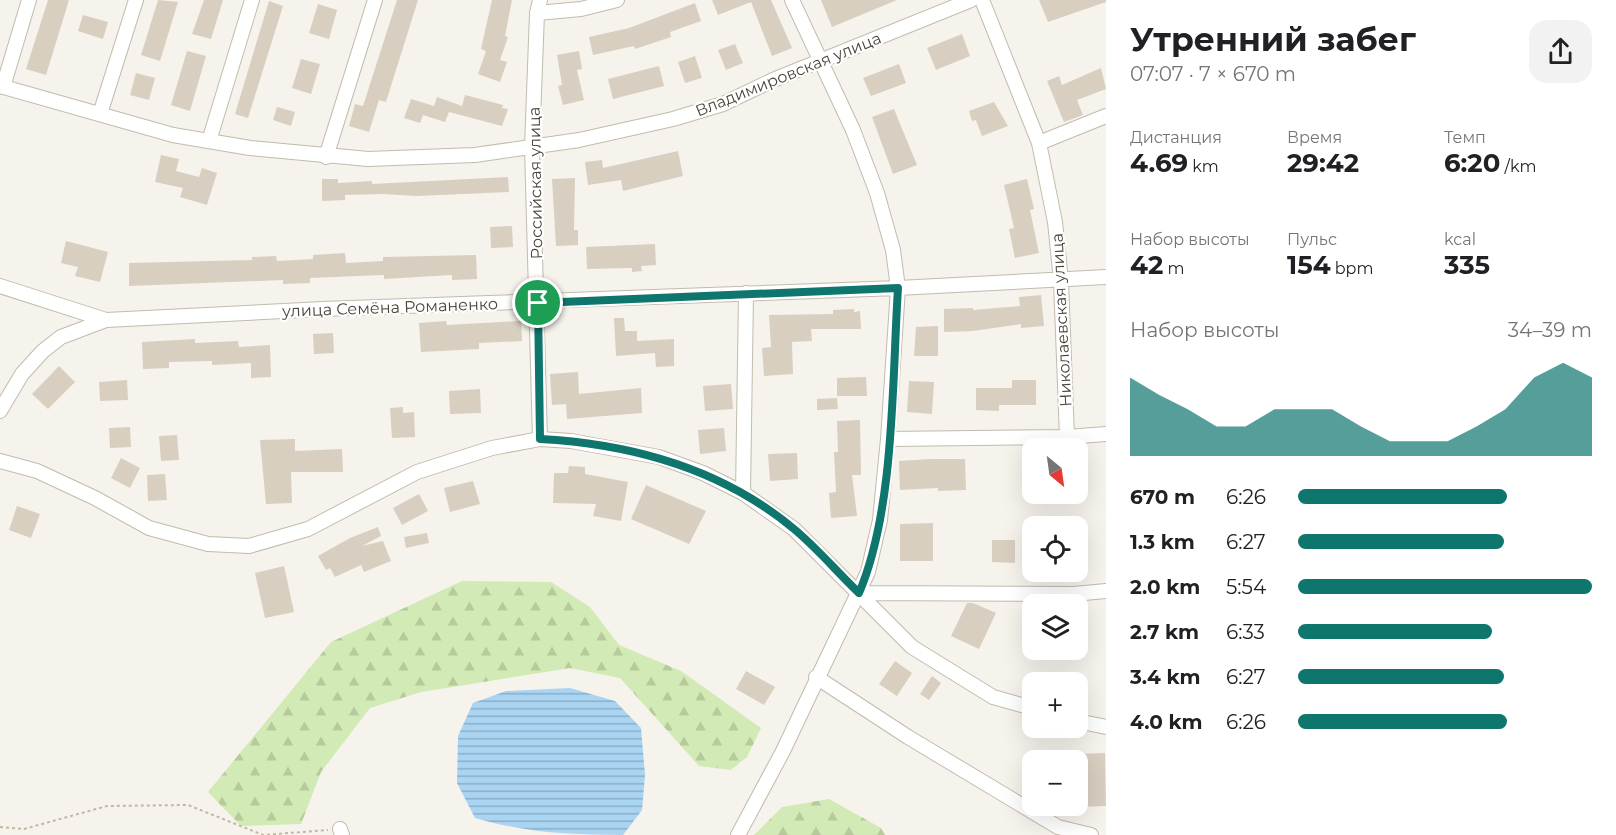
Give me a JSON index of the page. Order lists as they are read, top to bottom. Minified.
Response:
{"streets":{"street":["Владимировская улица","Российская улица","улица Семёна Романенко","Николаевская улица"]},"crossings":[["Владимировская улица","Российская улица"],["Российская улица","улица Семёна Романенко"],["улица Семёна Романенко","Николаевская улица"]],"north":"bottom right","page":{"heading":["Утренний забег","07:07 · 7 × 670 m"],"stats":[["Дистанция","4.69 km"],["Время","29:42"],["Темп","6:20 /km"],["Набор высоты","42 m"],["Пульс","154 bpm"],["kcal","335"]],"chart":["Набор высоты","34–39 m"],"map_buttons":["+","−"],"list":[{"name":"670 m","note":"6:26"},{"name":"1.3 km","note":"6:27"},{"name":"2.0 km","note":"5:54"},{"name":"2.7 km","note":"6:33"},{"name":"3.4 km","note":"6:27"},{"name":"4.0 km","note":"6:26"}]}}
